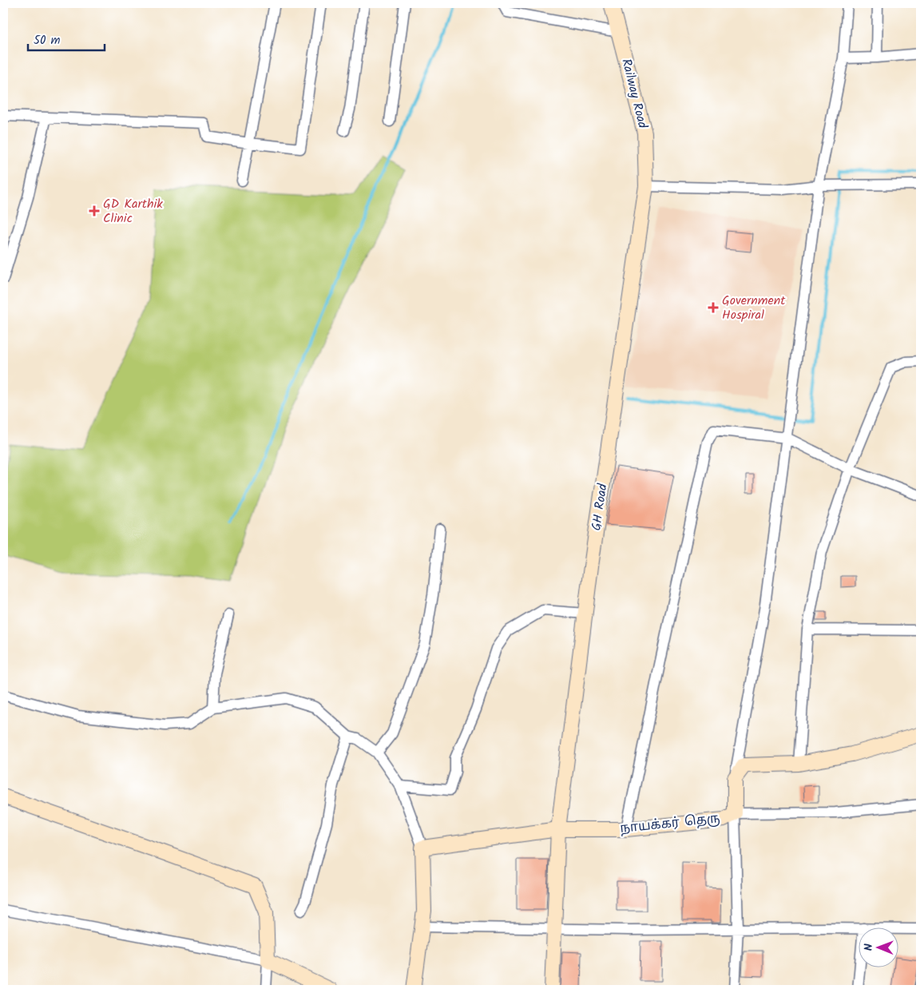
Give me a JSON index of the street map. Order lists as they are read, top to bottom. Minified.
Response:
{"streets":{"street":["Railway Road","GH Road","நாயக்கர் தெரு"]},"crossings":[["Railway Road","GH Road"],["GH Road","நாயக்கர் தெரு"]],"places":{"health":["GD Karthik Clinic","Government Hospiral"]},"scale_bar":"50 m","north":"left"}
